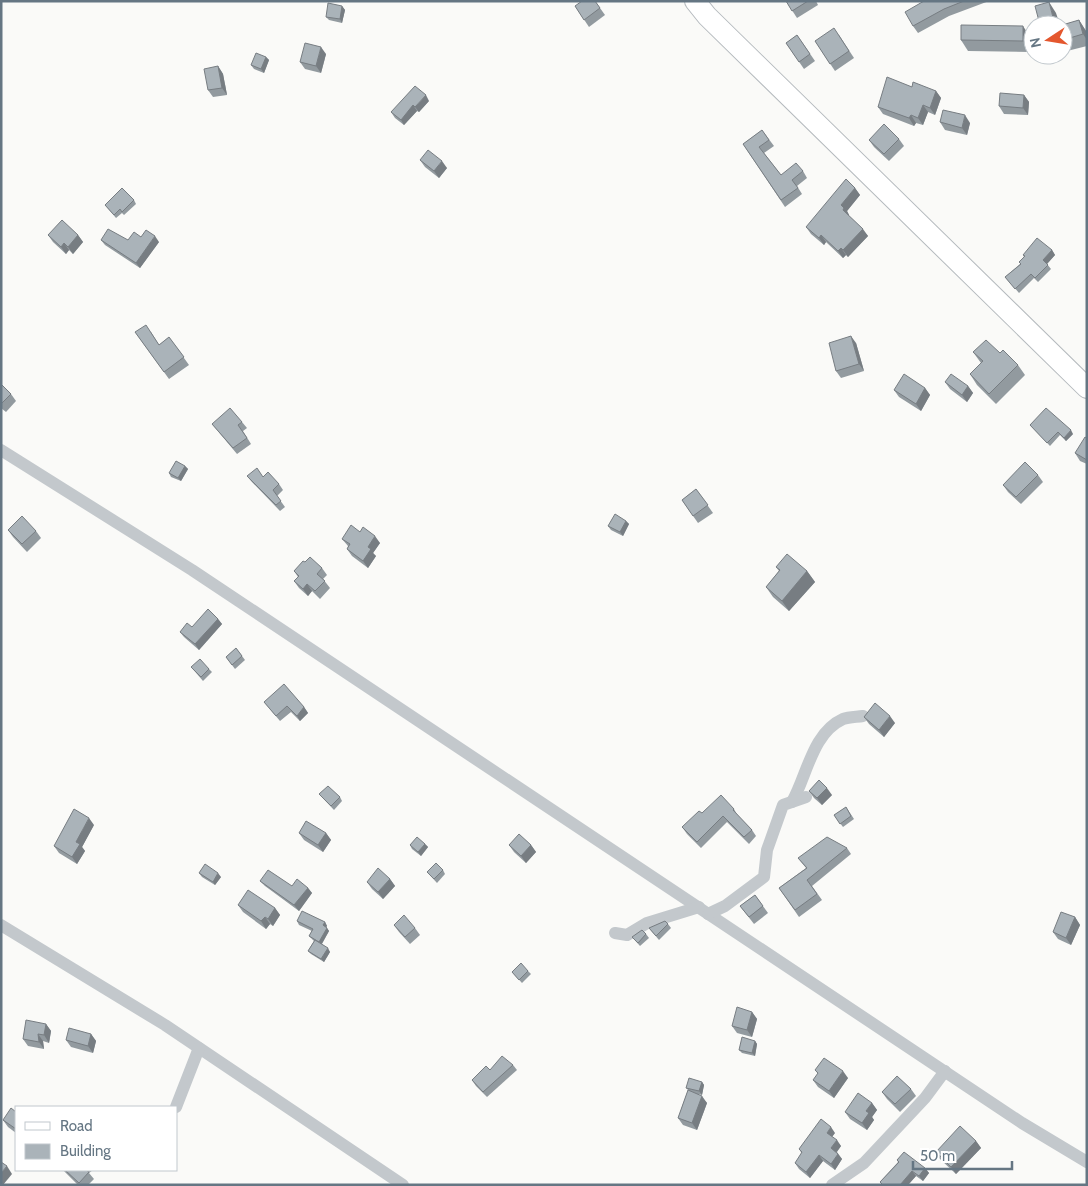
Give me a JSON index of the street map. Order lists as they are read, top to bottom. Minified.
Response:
{"legend":["Road","Building"],"scale_bar":"50 m","north":"left"}
